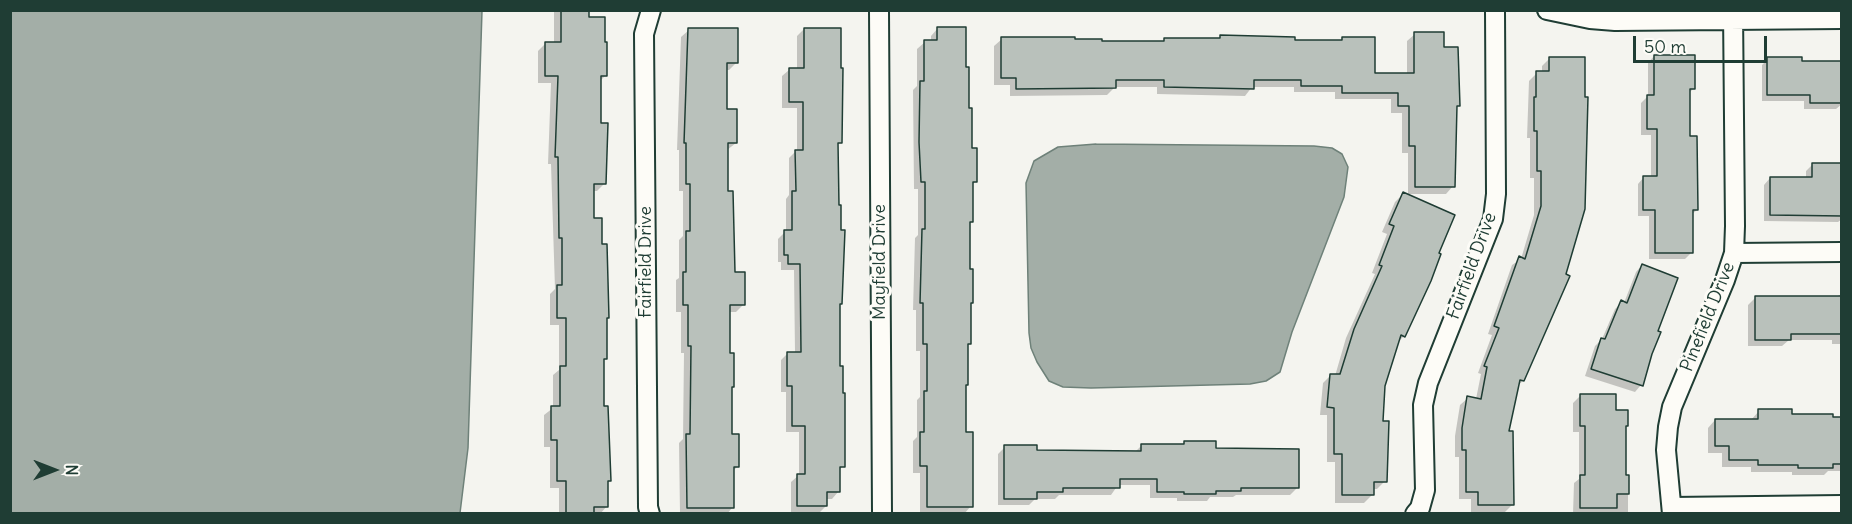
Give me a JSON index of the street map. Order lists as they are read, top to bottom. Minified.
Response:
{"streets":{"street":["Fairfield Drive","Mayfield Drive","Pinefield Drive"]},"scale_bar":"50 m","north":"right"}
